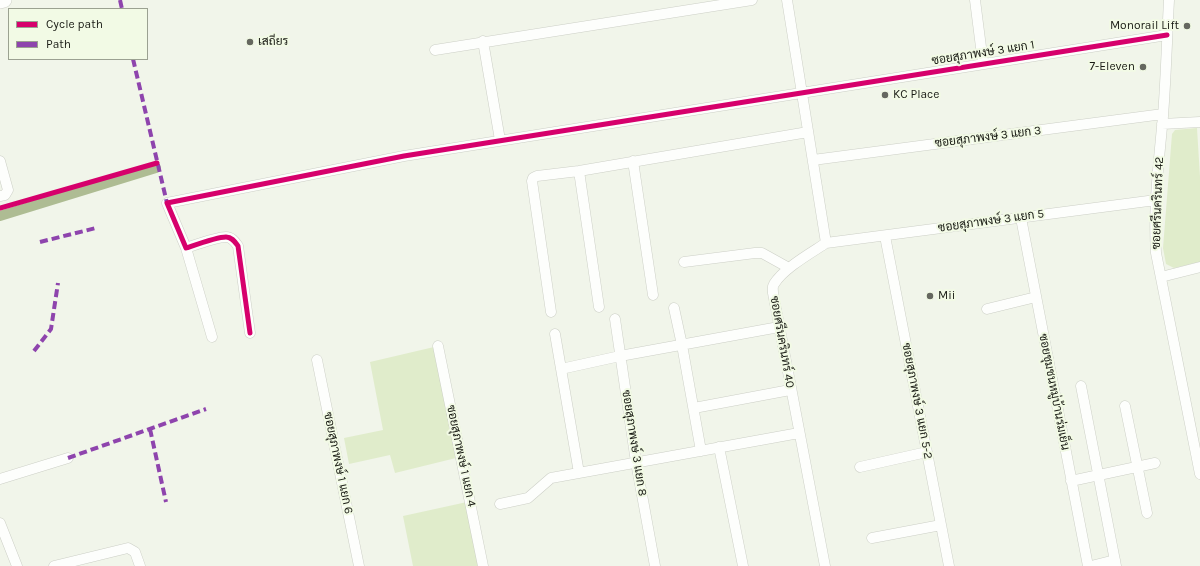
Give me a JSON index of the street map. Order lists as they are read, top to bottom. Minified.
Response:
{"streets":{"street":["ซอยสุภาพงษ์ 3 แยก 1","ซอยสุภาพงษ์ 3 แยก 3","ซอยศรีนครินทร์ 42","ซอยสุภาพงษ์ 3 แยก 5","ซอยศรีนครินทร์ 40","ซอยชุมชนหมู่บ้านร่มเย็น","ซอยสุภาพงษ์ 3 แยก 5-2","ซอยสุภาพงษ์ 3 แยก 8","ซอยสุภาพงษ์ 1 แยก 4","ซอยสุภาพงษ์ 1 แยก 6"]},"crossings":[["ซอยสุภาพงษ์ 3 แยก 1","ซอยศรีนครินทร์ 42"],["ซอยสุภาพงษ์ 3 แยก 3","ซอยศรีนครินทร์ 42"],["ซอยศรีนครินทร์ 42","ซอยสุภาพงษ์ 3 แยก 5"],["ซอยสุภาพงษ์ 3 แยก 5","ซอยศรีนครินทร์ 40"],["ซอยสุภาพงษ์ 3 แยก 5","ซอยชุมชนหมู่บ้านร่มเย็น"],["ซอยสุภาพงษ์ 3 แยก 5","ซอยสุภาพงษ์ 3 แยก 5-2"]],"places":["Monorail Lift","เสถียร","7-Eleven","KC Place","Mii"],"legend":["Cycle path","Path"]}
